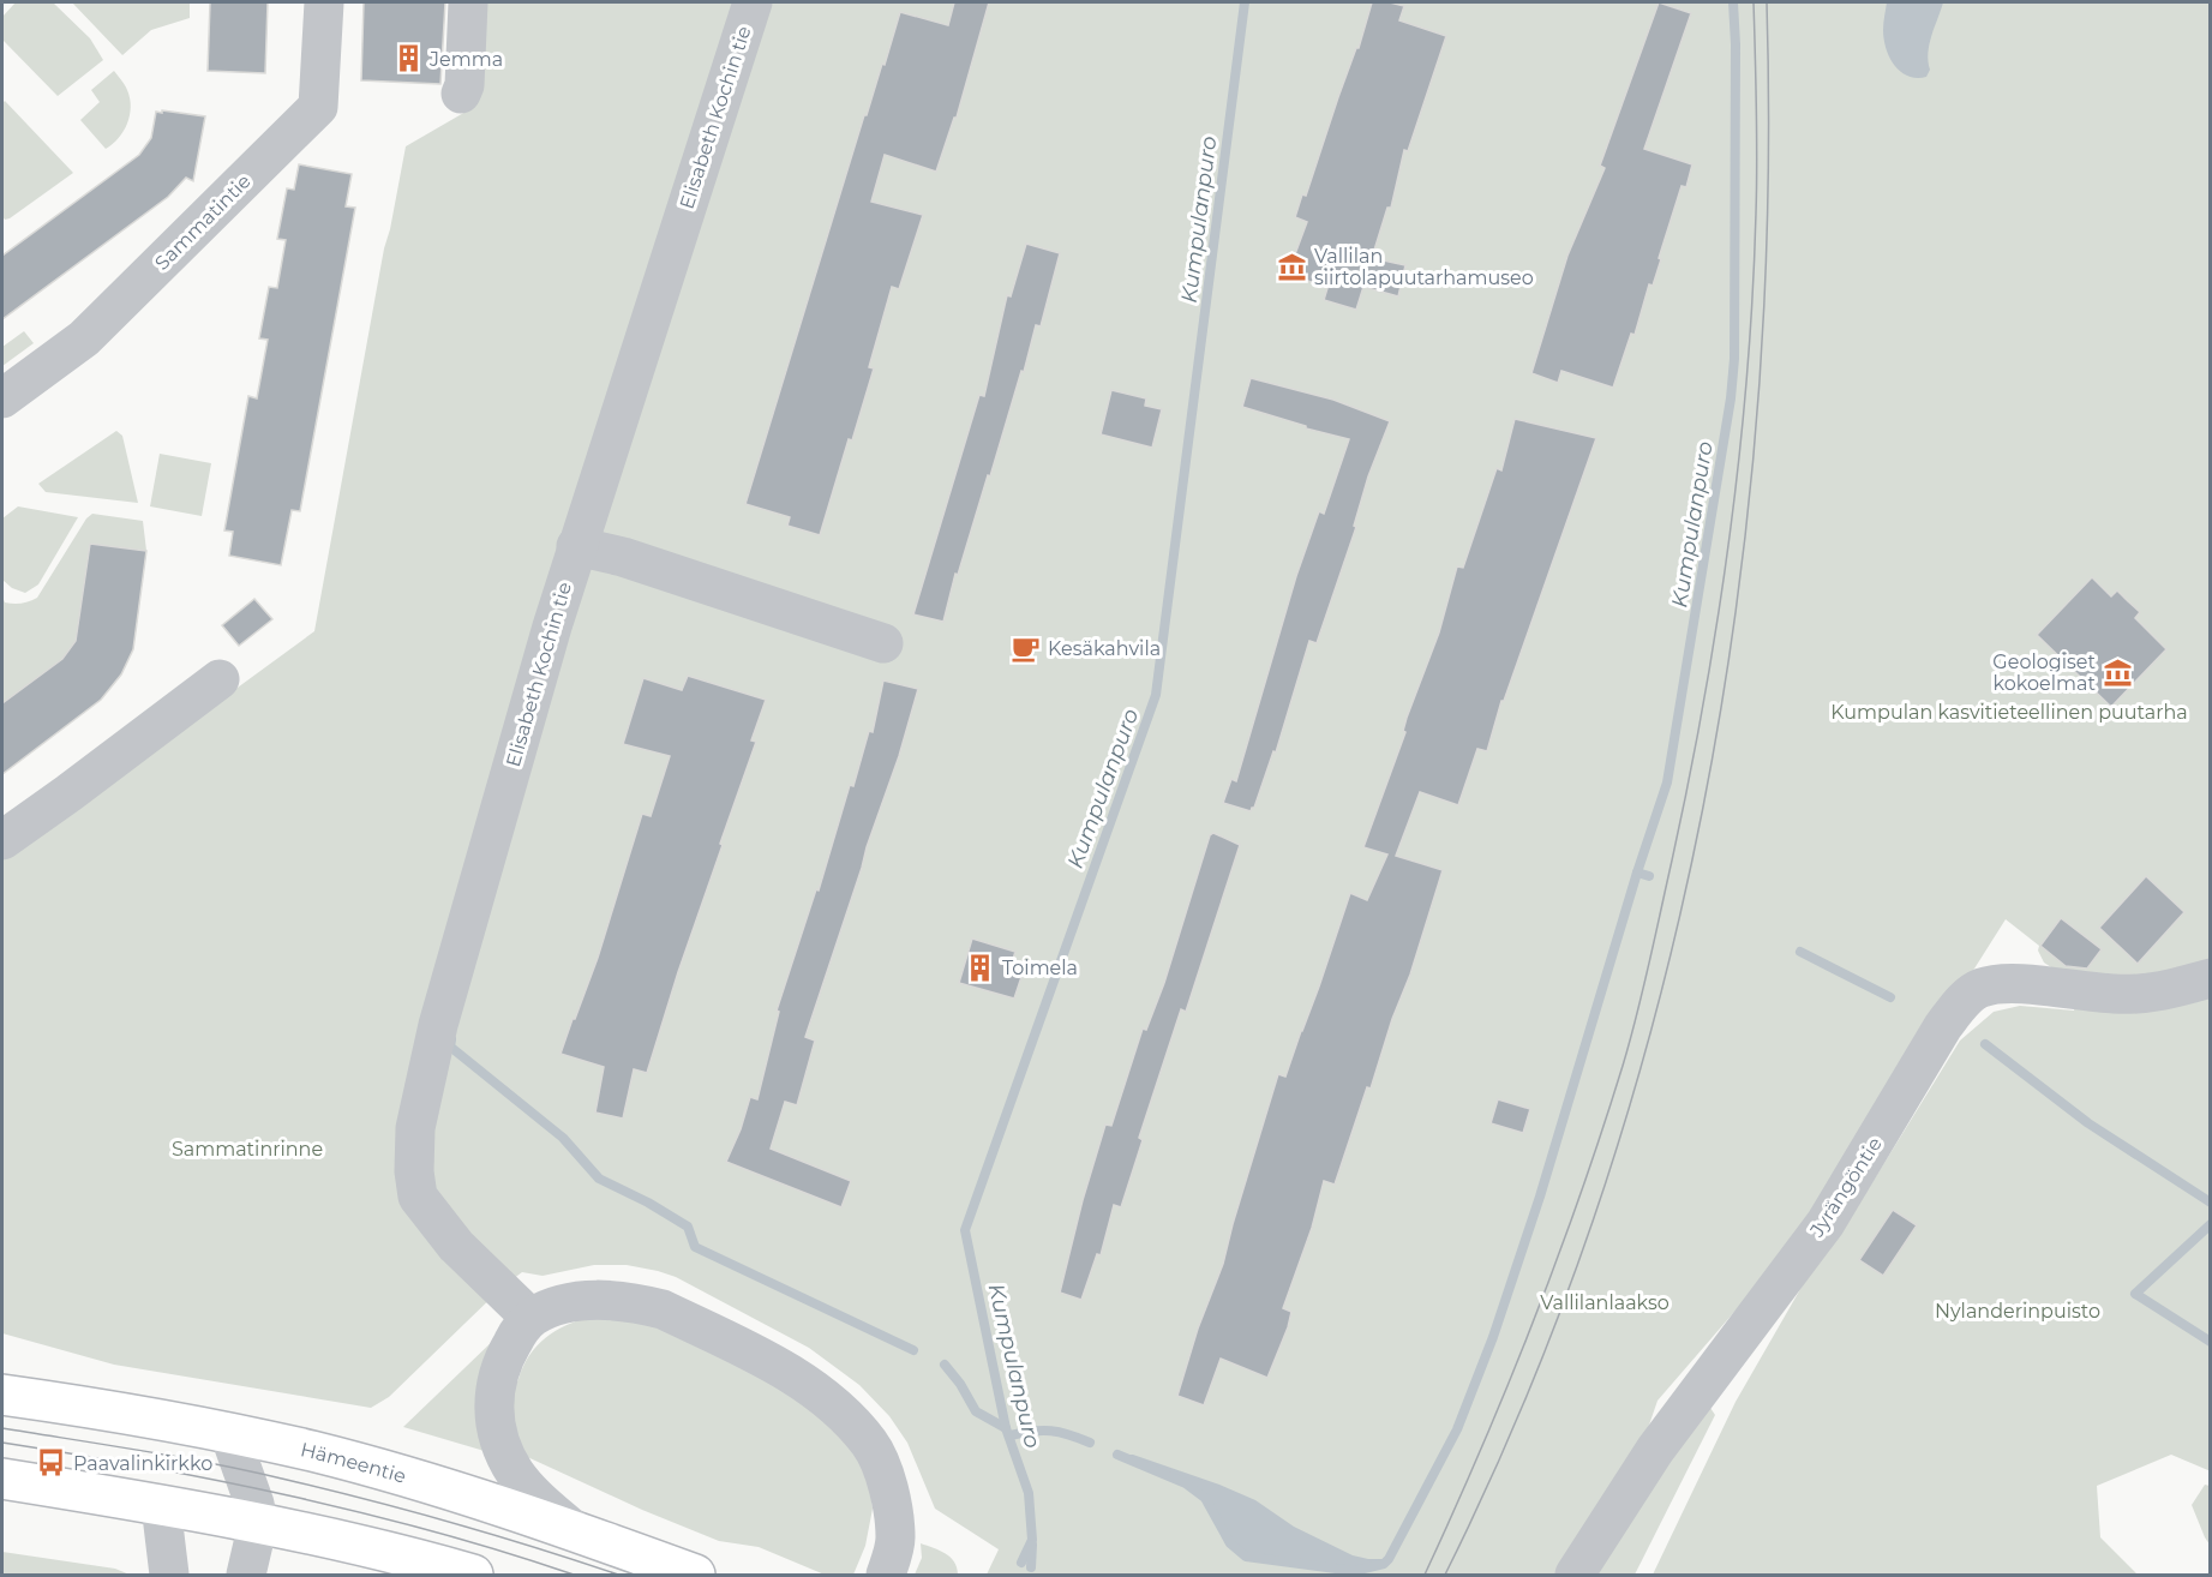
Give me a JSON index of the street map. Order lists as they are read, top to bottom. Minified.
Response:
{"streets":{"main road":["Hämeentie"],"street":["Elisabeth Kochin tie","Sammatintie","Jyrängöntie"]},"water":["Kumpulanpuro"],"parks":["Kumpulan kasvitieteellinen puutarha","Sammatinrinne","Vallilanlaakso","Nylanderinpuisto"],"places":{"building":["Jemma","Toimela"],"museum":["Vallilan siirtolapuutarhamuseo","Geologiset kokoelmat"],"cafe":["Kesäkahvila"],"bus stop":["Paavalinkirkko"]}}
